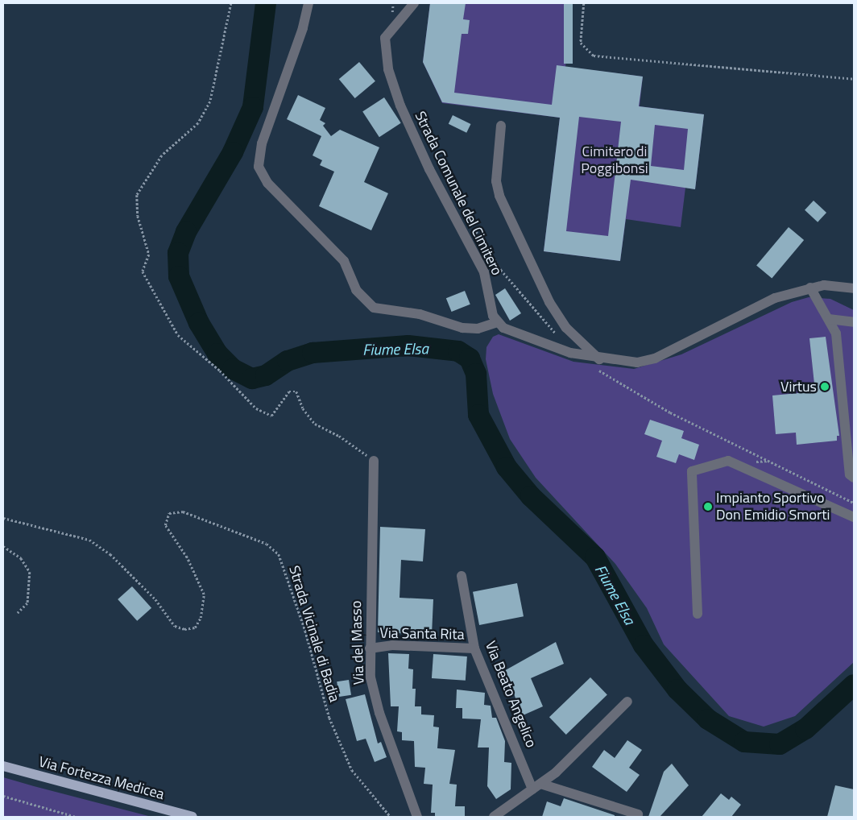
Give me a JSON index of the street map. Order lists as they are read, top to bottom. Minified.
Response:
{"streets":{"main road":["Via Fortezza Medicea"],"street":["Strada Comunale del Cimitero","Via Santa Rita","Via del Masso","Via Beato Angelico"],"path":["Strada Vicinale di Badia"]},"crossings":[["Via Santa Rita","Via del Masso"],["Via Santa Rita","Via Beato Angelico"]],"water":["Fiume Elsa"],"parks":["Cimitero di Poggibonsi"],"places":["Virtus","Impianto Sportivo Don Emidio Smorti"]}
